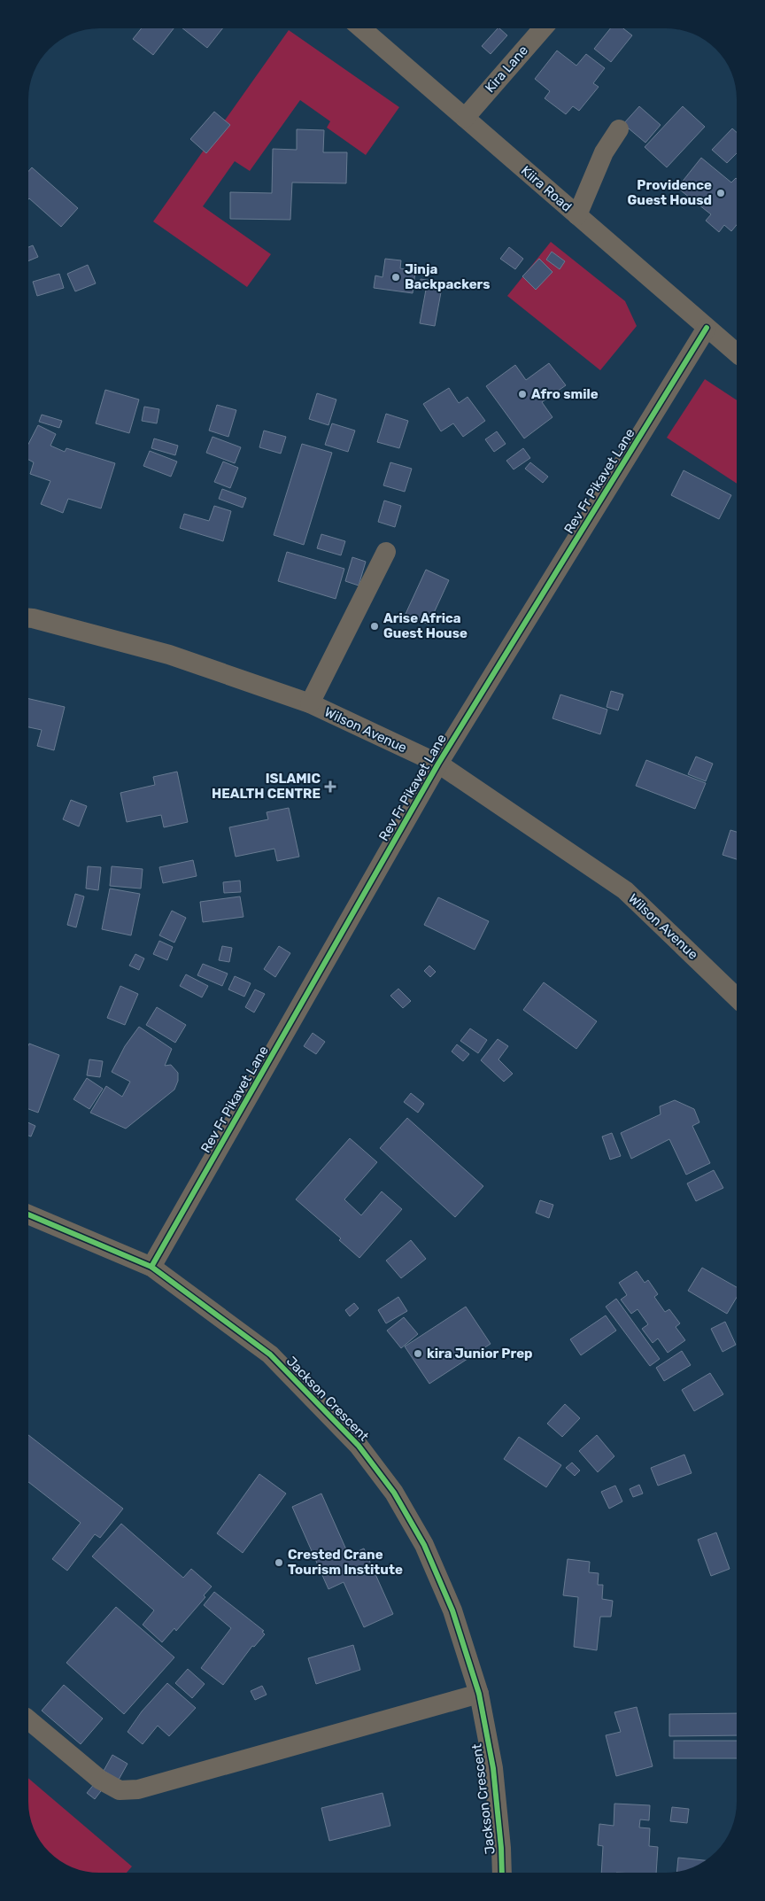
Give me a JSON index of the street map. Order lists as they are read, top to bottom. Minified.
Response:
{"streets":{"street":["Kira Lane","Kiira Road","Rev Fr Pikavet Lane","Wilson Avenue","Jackson Crescent"]},"crossings":[["Kira Lane","Kiira Road"],["Kiira Road","Rev Fr Pikavet Lane"],["Rev Fr Pikavet Lane","Wilson Avenue"],["Rev Fr Pikavet Lane","Jackson Crescent"]],"places":{"other":["Providence Guest Housd","Jinja Backpackers","Afro smile","Arise Africa Guest House","kira Junior Prep","Crested Crane Tourism Institute"],"health":["ISLAMIC HEALTH CENTRE"]}}
